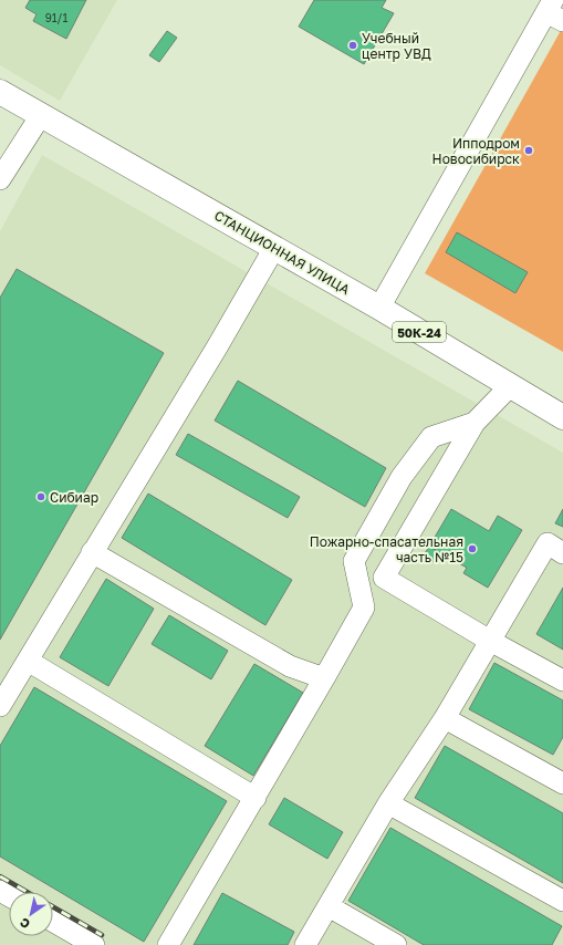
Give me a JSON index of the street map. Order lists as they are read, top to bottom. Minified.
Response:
{"streets":{"main road":["СТАНЦИОННАЯ УЛИЦА","50К-24"]},"places":["Учебный центр УВД","Ипподром Новосибирск","Сибиар","Пожарно-спасательная часть №15"],"house_numbers":["91/1"],"north":"bottom left"}
